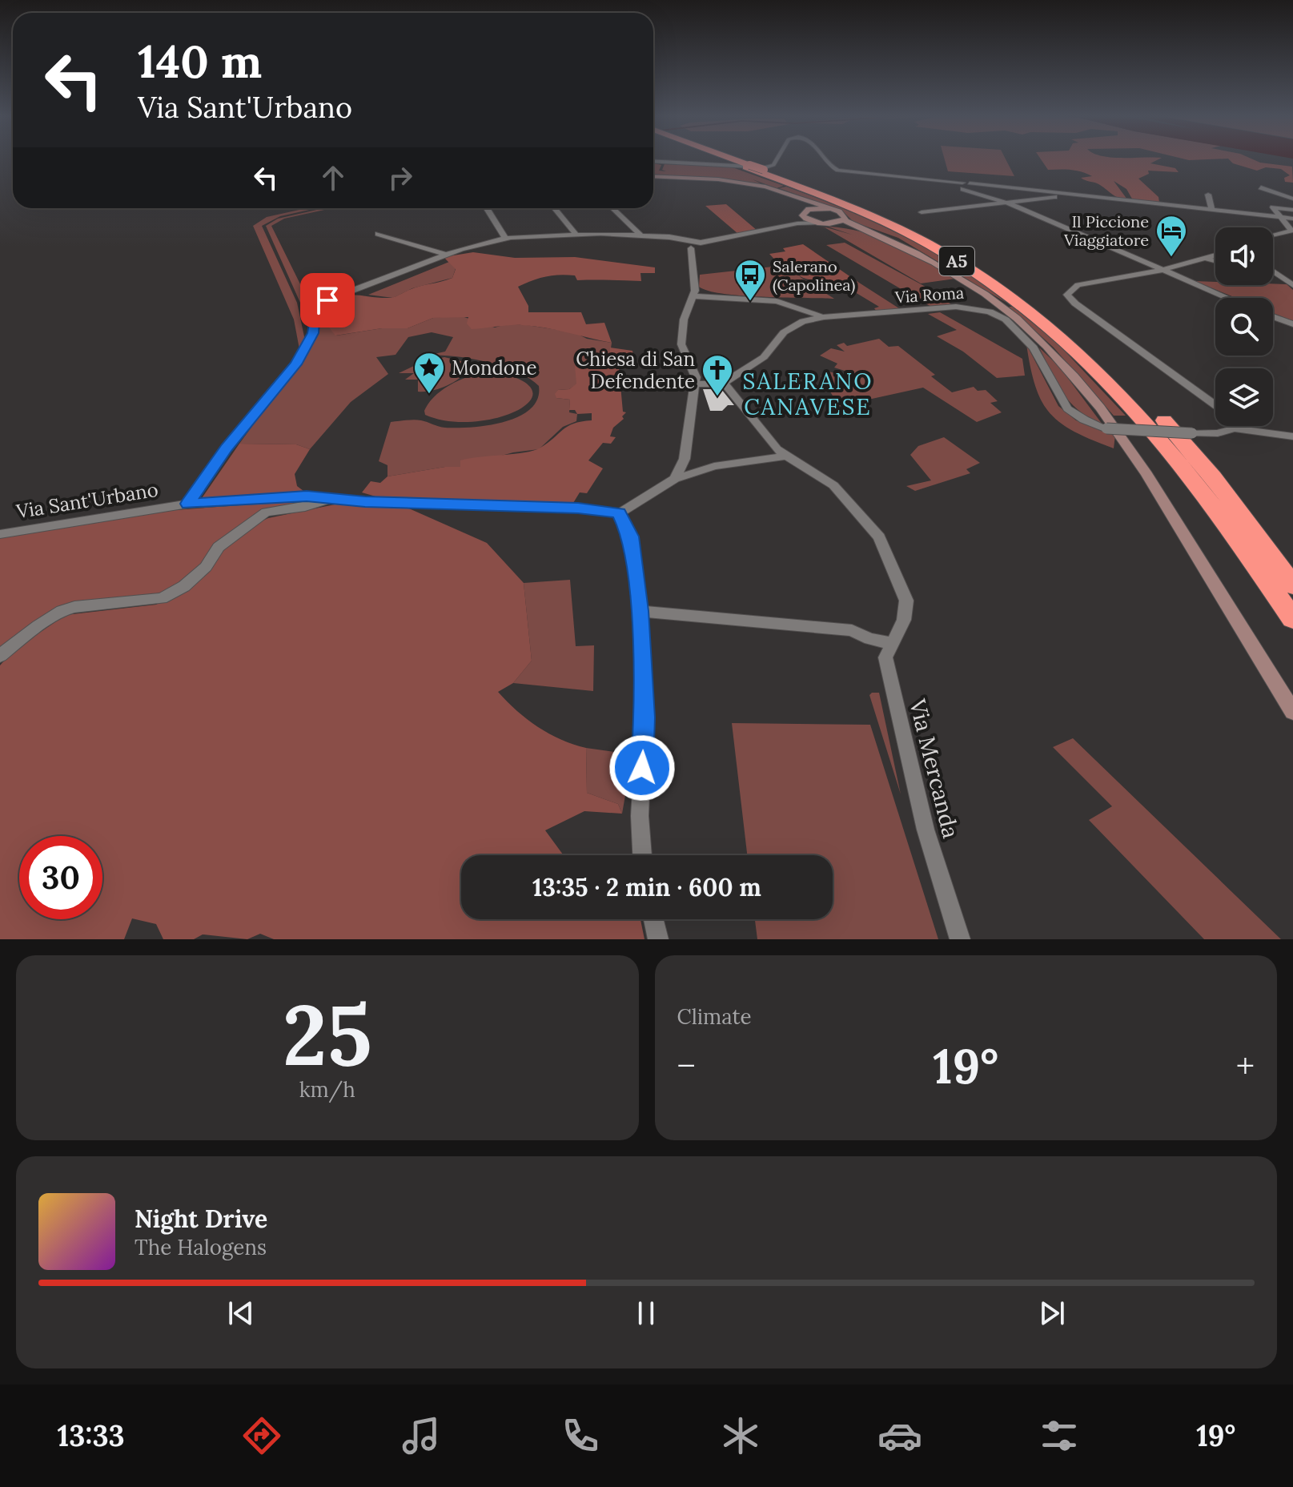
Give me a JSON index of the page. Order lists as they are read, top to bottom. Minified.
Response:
{"streets":{"highway":["A5"],"street":["Via Roma","Via Sant'Urbano","Via Mercanda"]},"districts":["SALERANO CANAVESE"],"places":{"hotel":["Il Piccione Viaggiatore"],"bus stop":["Salerano (Capolinea)"],"place":["Mondone"],"church":["Chiesa di San Defendente"]},"page":{"turn":["140 m","Via Sant'Urbano"],"limit":"30","trip":"13:35 · 2 min · 600 m","tile":[["25","km/h"],"Climate"],"heat":["−","19°","+"],"song":["Night Drive","The Halogens"],"tabs":["13:33","19°"]}}
